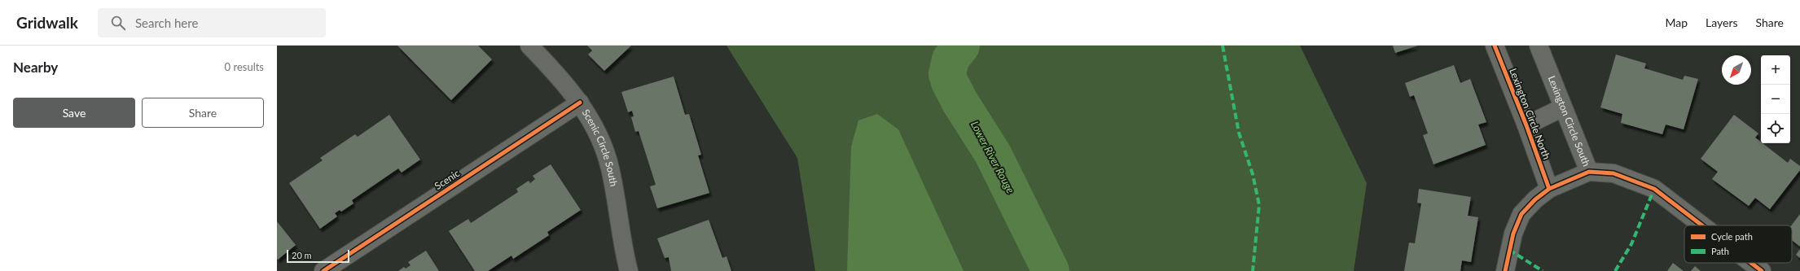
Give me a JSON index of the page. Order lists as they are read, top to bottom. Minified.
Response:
{"streets":{"street":["Lexington Circle North","Lexington Circle South","Scenic Circle South","Scenic"]},"crossings":[["Lexington Circle North","Lexington Circle South"],["Scenic Circle South","Scenic"]],"water":["Lower River Rouge"],"legend":["Cycle path","Path"],"scale_bar":"20 m","north":"bottom left","page":{"header":"Gridwalk","search":"Search here","nav":["Map","Layers","Share"],"heading":["Nearby","0 results"],"map_buttons":["+","−"],"buttons":["Save","Share"],"scale":"20 m"}}
